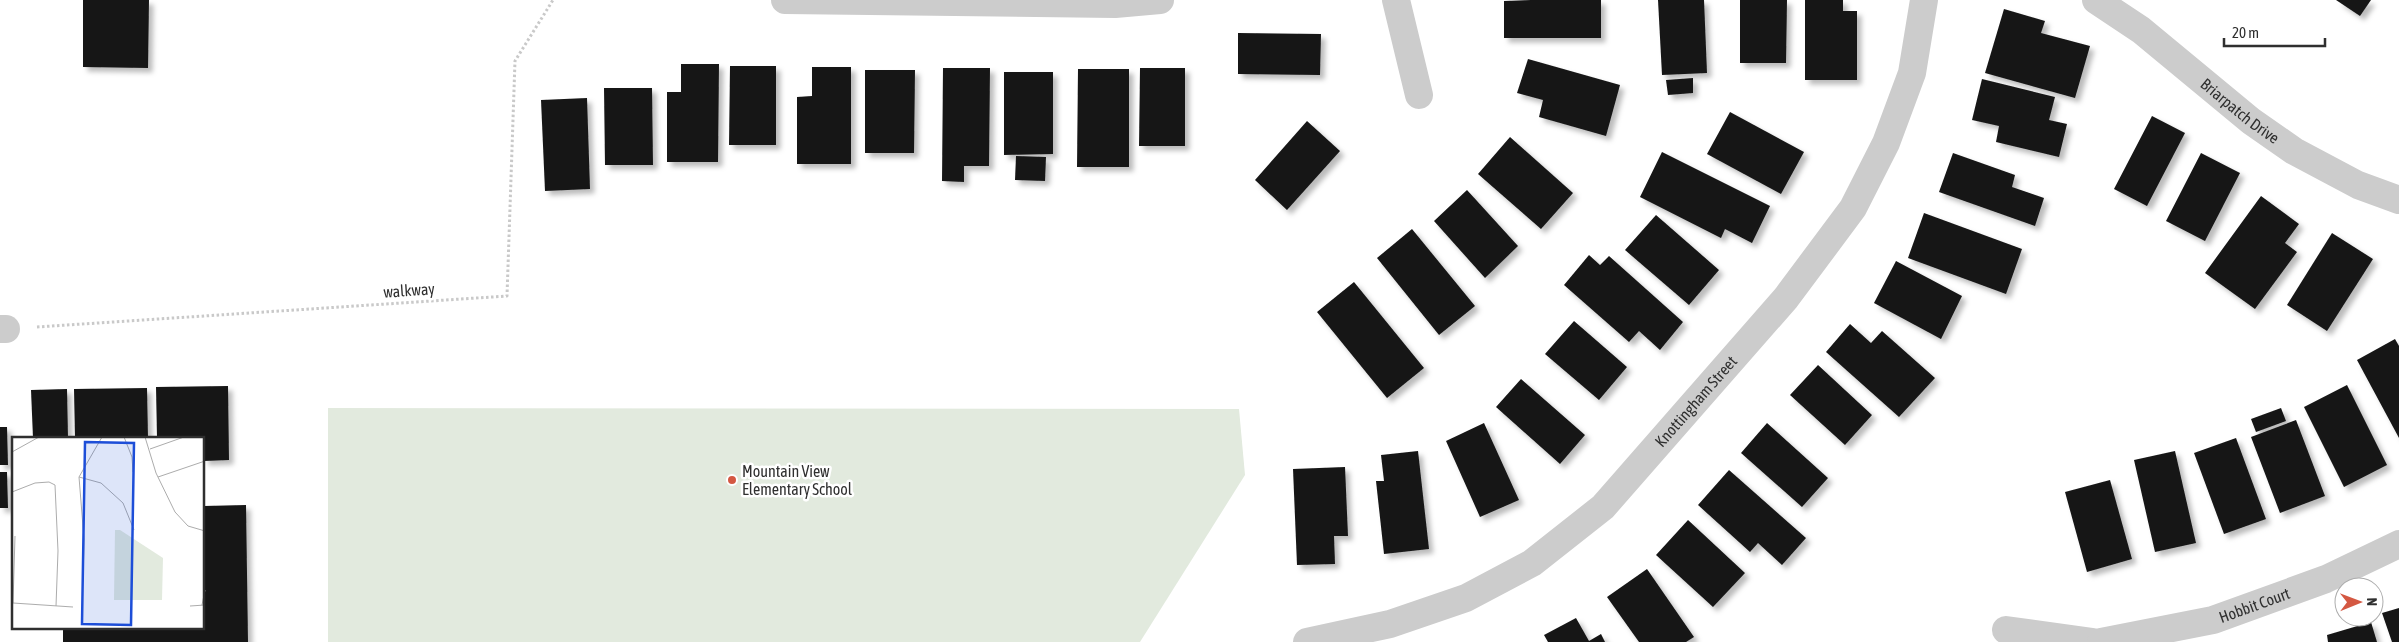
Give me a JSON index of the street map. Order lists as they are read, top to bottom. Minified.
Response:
{"streets":{"street":["Briarpatch Drive","Knottingham Street","Hobbit Court"],"path":["walkway"]},"places":["Mountain View Elementary School"],"scale_bar":"20 m","north":"right"}
